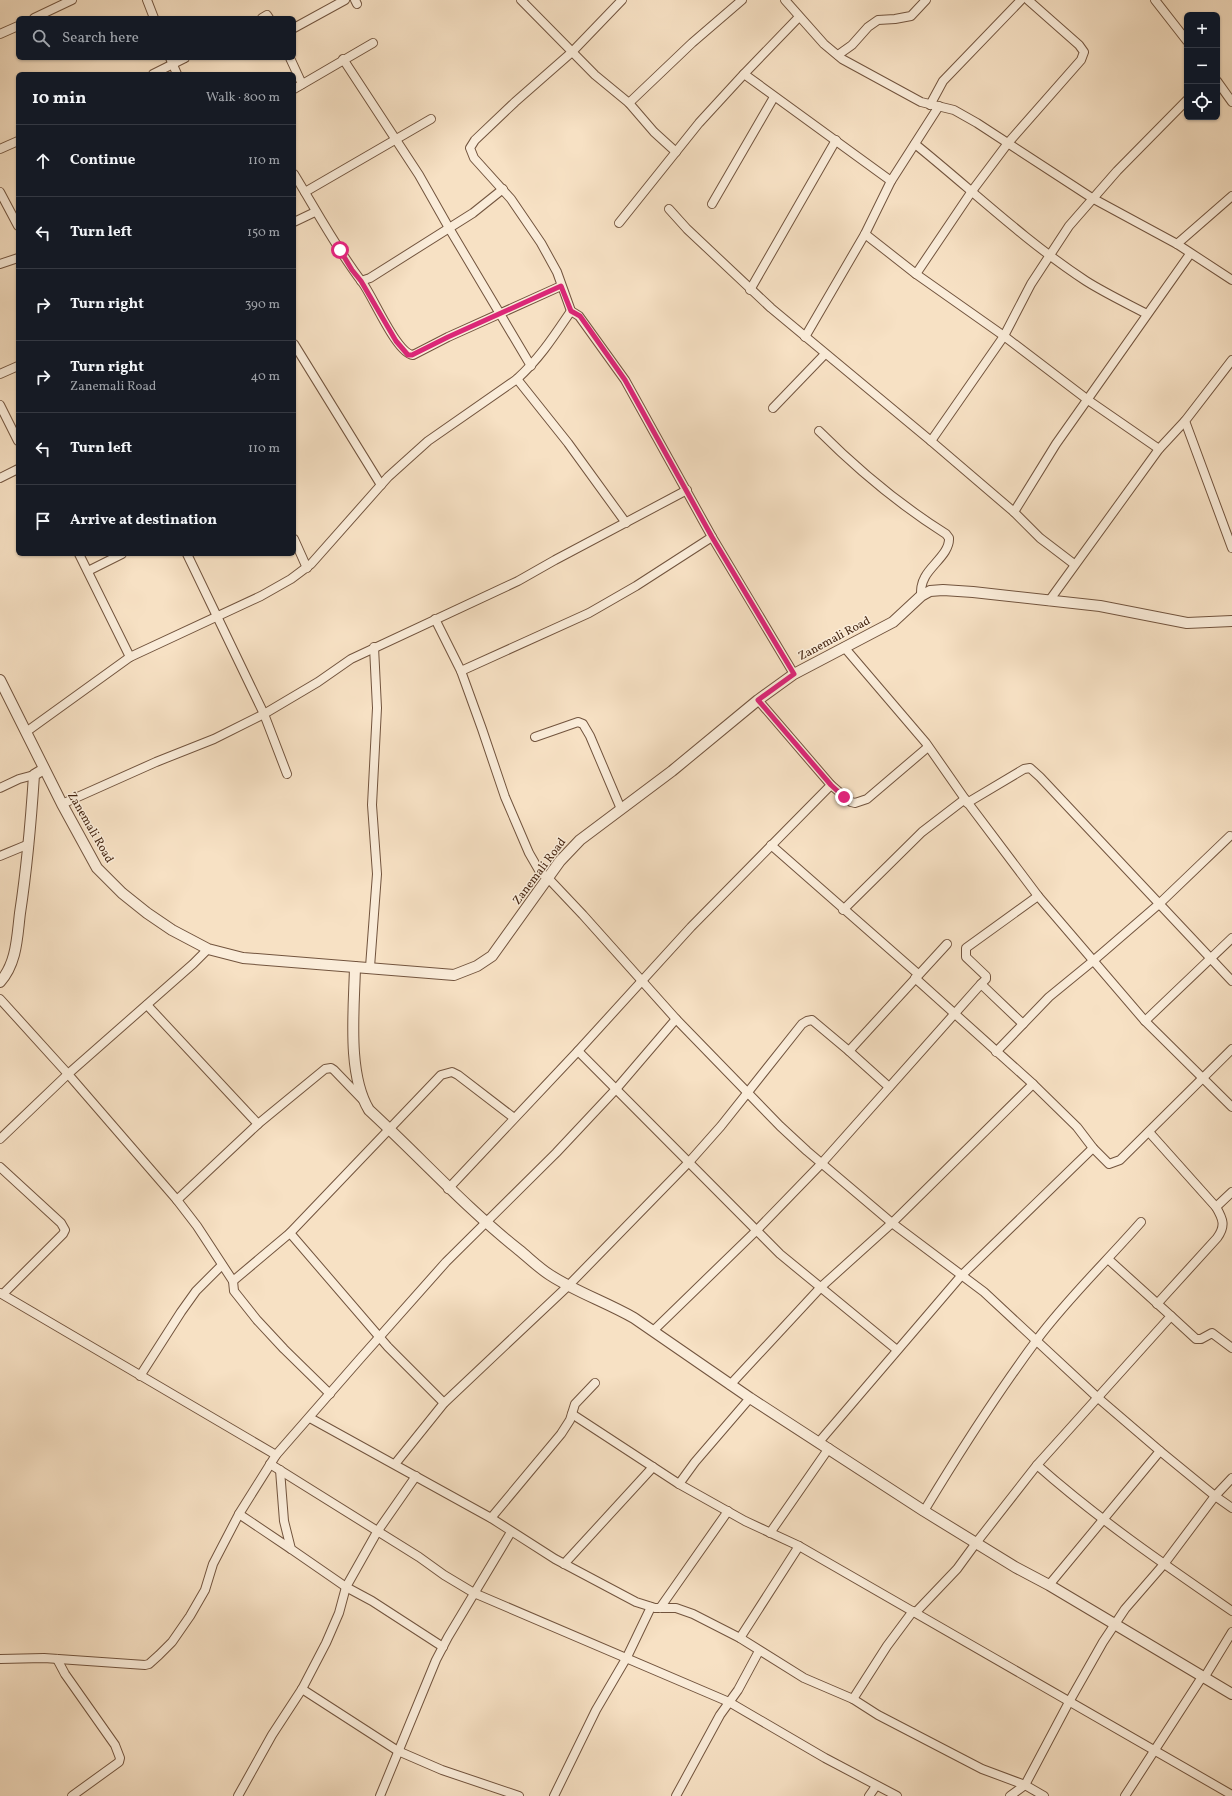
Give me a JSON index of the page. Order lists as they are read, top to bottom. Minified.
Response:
{"streets":{"street":["Zanemali Road"]},"page":{"map_buttons":["+","−"],"search":"Search here","heading":["10 min","Walk · 800 m"],"list":[["Continue","110 m"],["Turn left","150 m"],["Turn right","390 m"],["Turn right","Zanemali Road","40 m"],["Turn left","110 m"],"Arrive at destination"]}}
